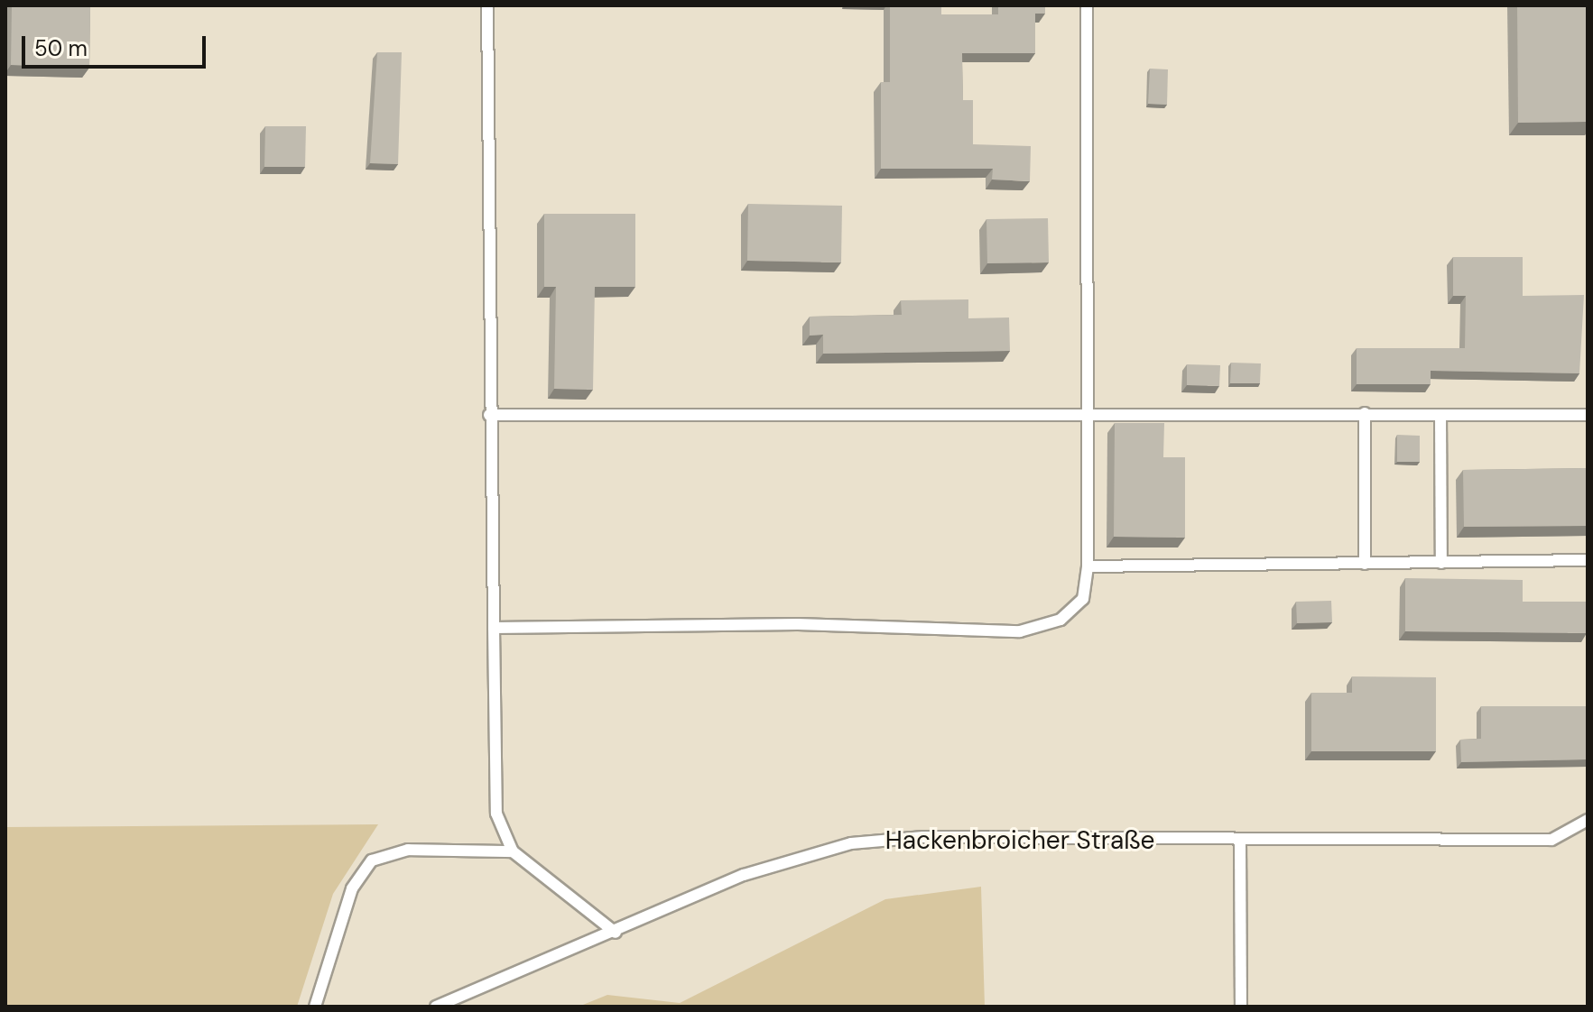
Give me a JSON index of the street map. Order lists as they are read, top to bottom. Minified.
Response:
{"streets":{"lane":["Hackenbroicher Straße"]},"scale_bar":"50 m"}
